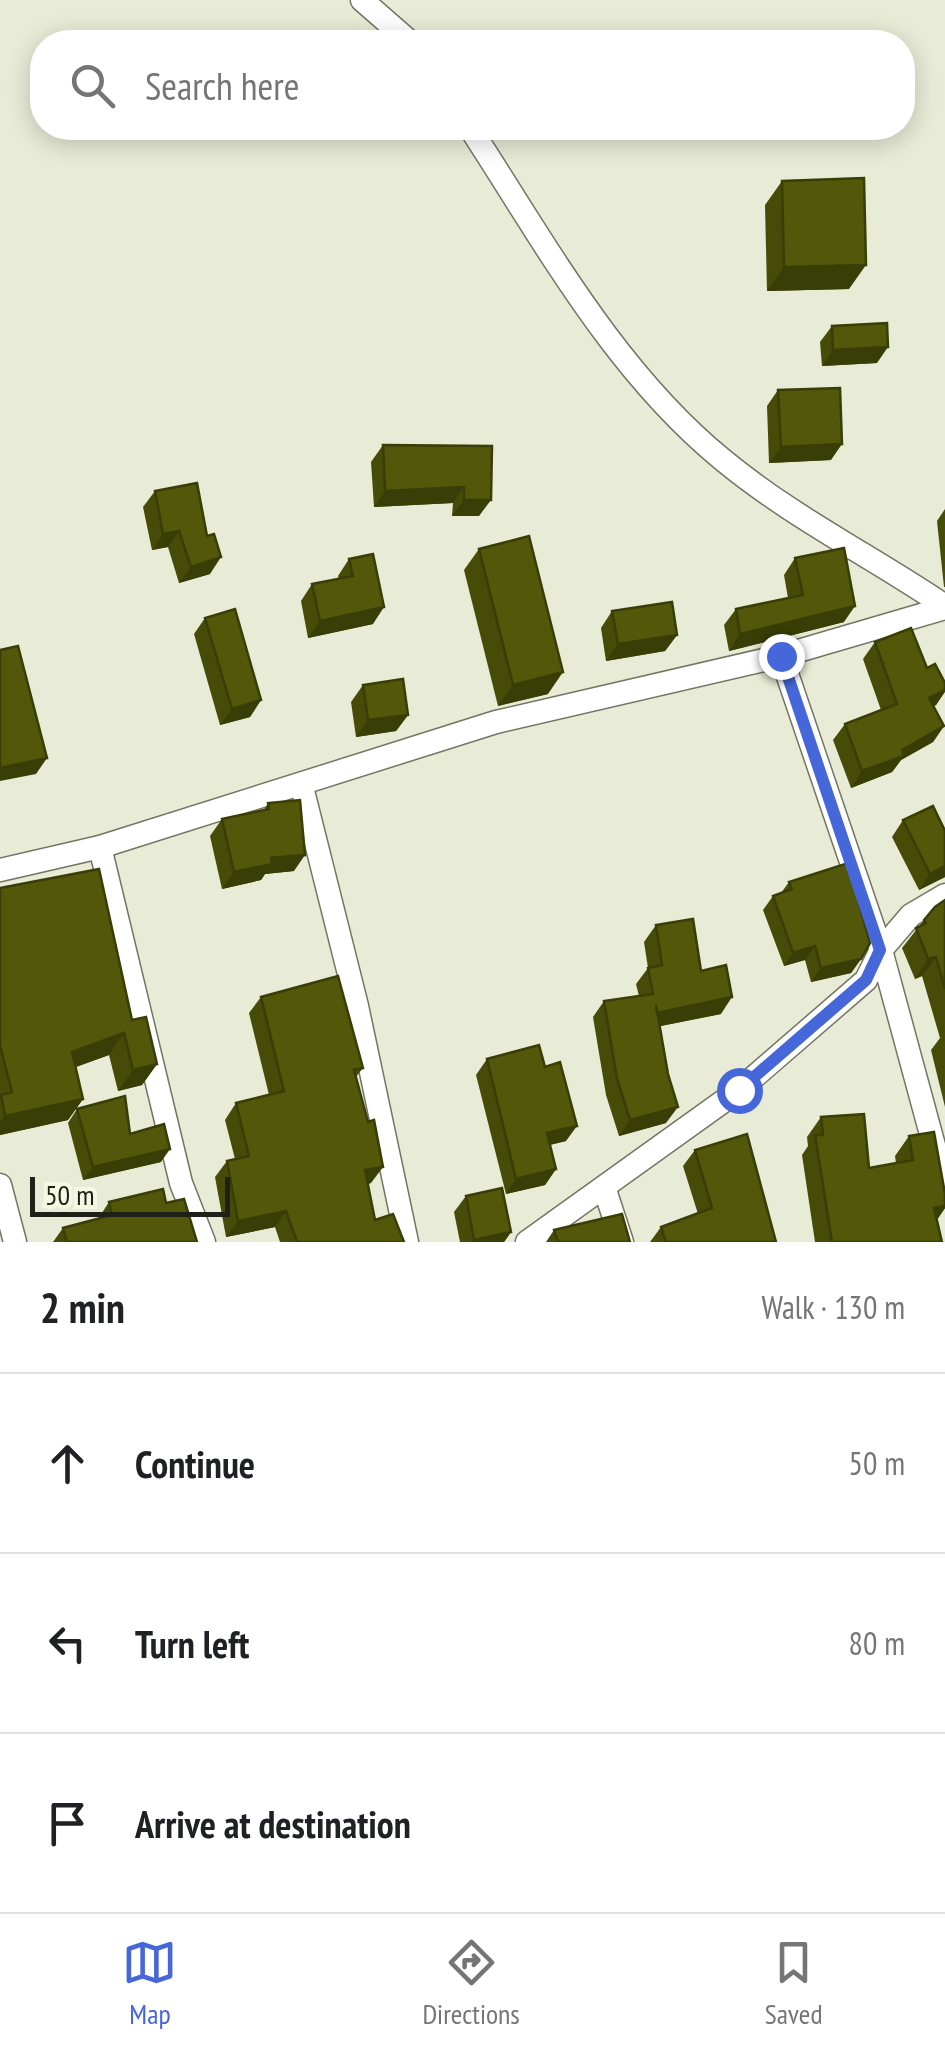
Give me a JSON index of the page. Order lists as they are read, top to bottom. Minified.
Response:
{"scale_bar":"50 m","page":{"search":"Search here","scale":"50 m","heading":["2 min","Walk · 130 m"],"list":[["Continue","50 m"],["Turn left","80 m"],"Arrive at destination"],"nav":["Map","Directions","Saved"]}}
